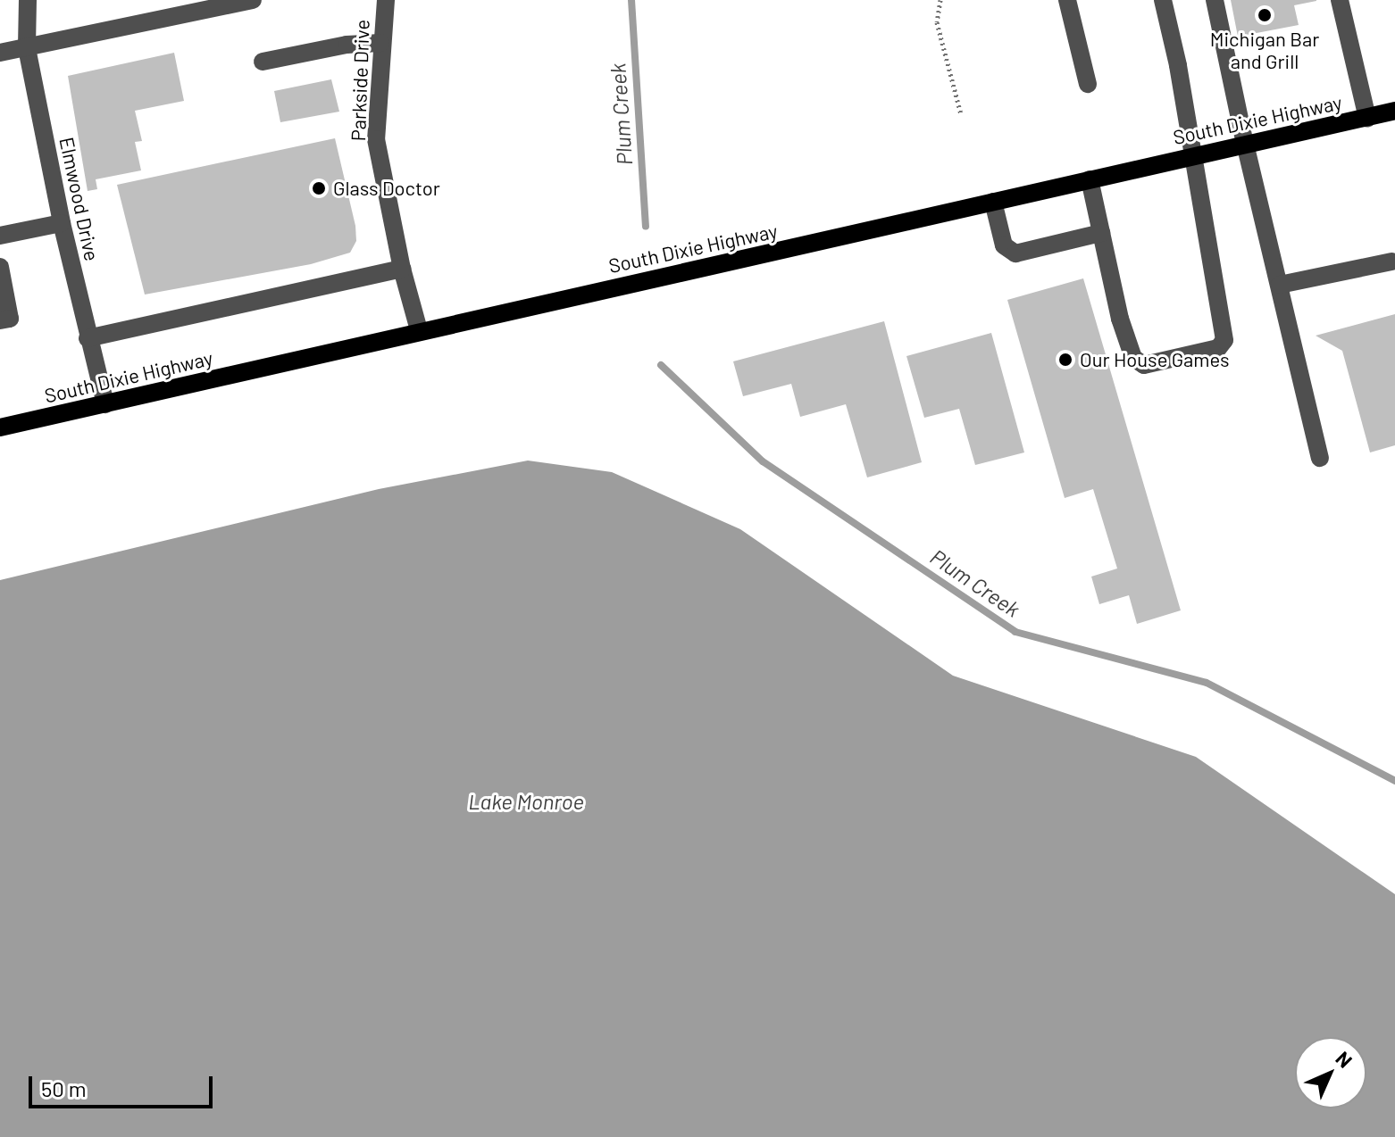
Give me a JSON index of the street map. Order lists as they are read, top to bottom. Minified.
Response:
{"streets":{"main road":["South Dixie Highway"],"street":["Parkside Drive","Elmwood Drive"]},"crossings":[["Parkside Drive","South Dixie Highway"],["South Dixie Highway","Elmwood Drive"]],"water":["Plum Creek","Lake Monroe"],"places":["Michigan Bar and Grill","Glass Doctor","Our House Games"],"scale_bar":"50 m","north":"top right"}
